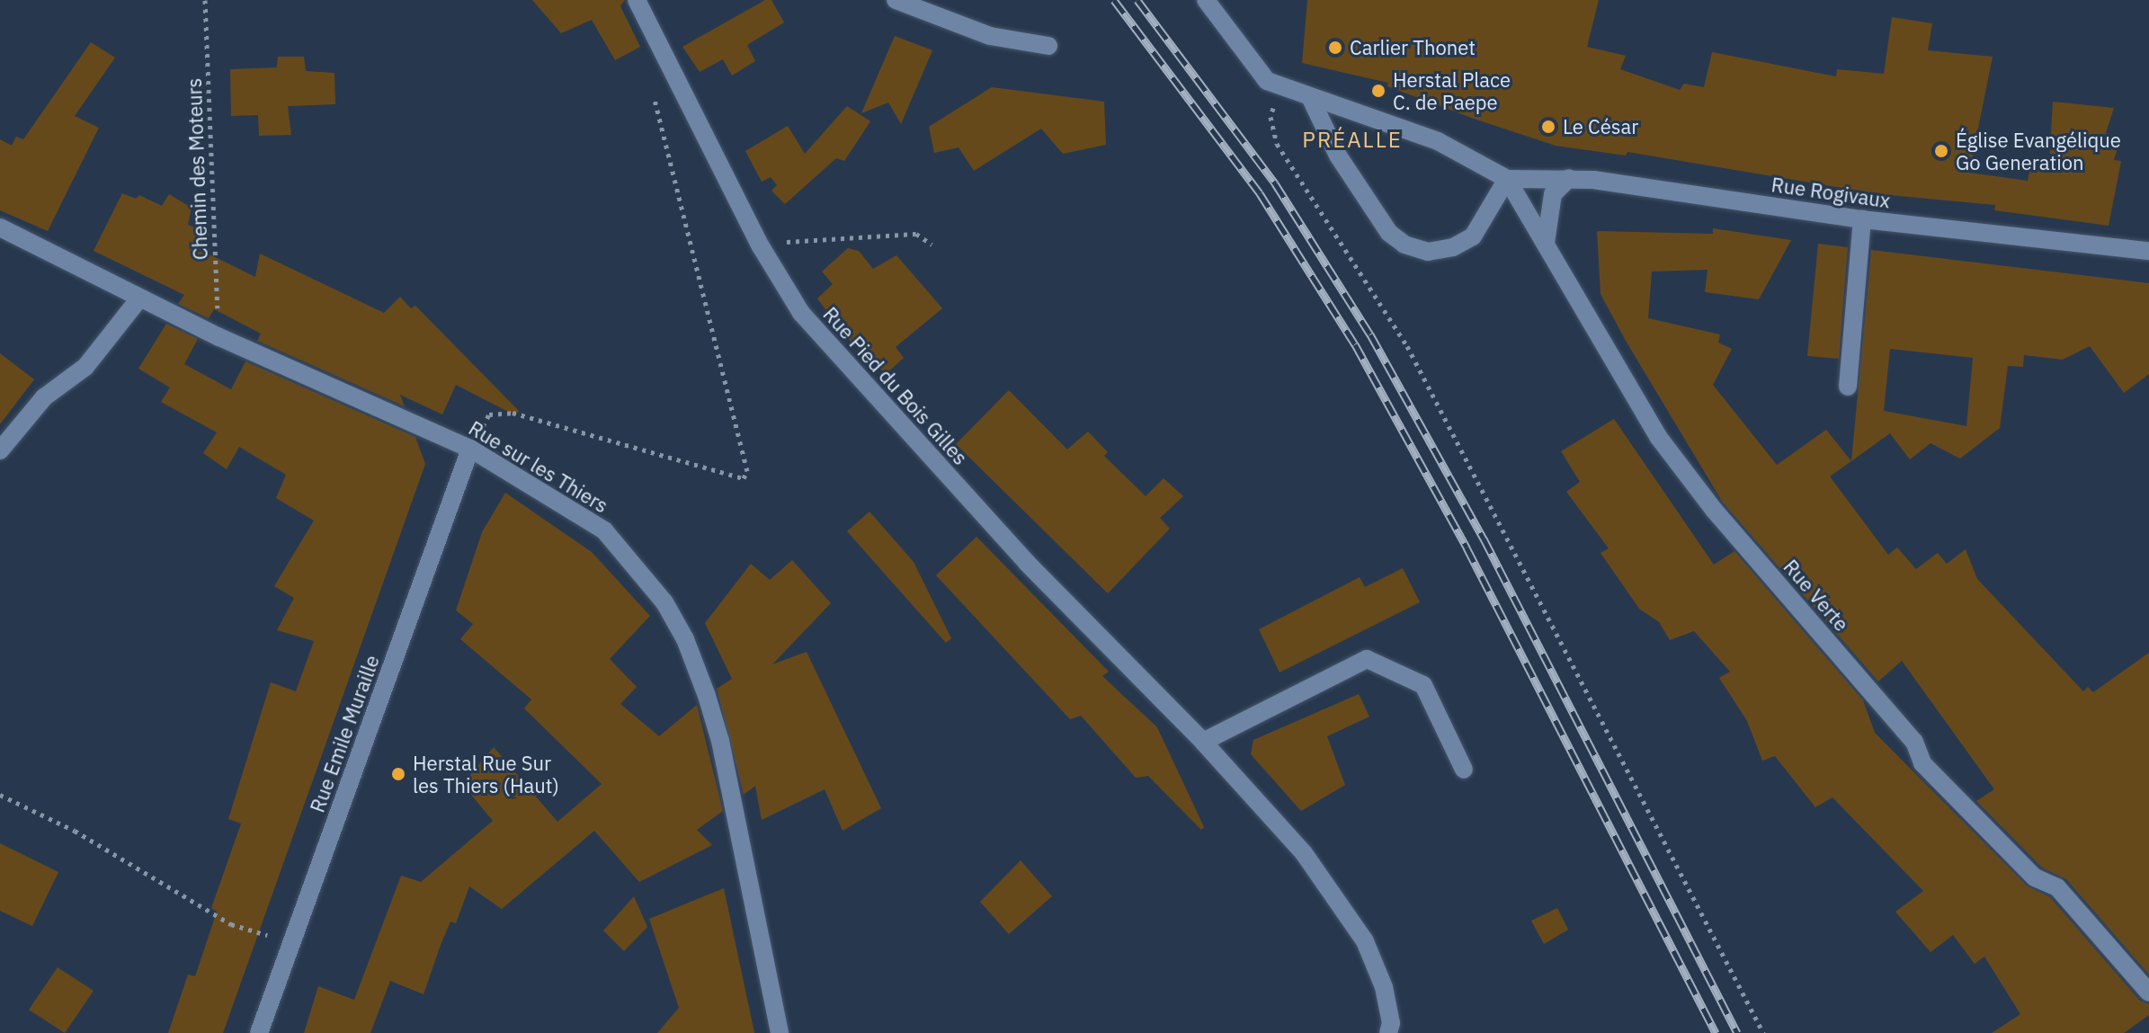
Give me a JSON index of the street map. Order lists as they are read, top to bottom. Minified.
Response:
{"streets":{"street":["Rue Rogivaux","Rue Pied du Bois Gilles","Rue sur les Thiers","Rue Verte","Rue Emile Muraille"],"path":["Chemin des Moteurs"]},"crossings":[["Chemin des Moteurs","Rue sur les Thiers"],["Rue Rogivaux","Rue Verte"],["Rue sur les Thiers","Rue Emile Muraille"]],"districts":["PRÉALLE"],"places":["Carlier Thonet","Herstal Place C. de Paepe","Le César","Église Evangélique Go Generation","Herstal Rue Sur les Thiers (Haut)"]}
